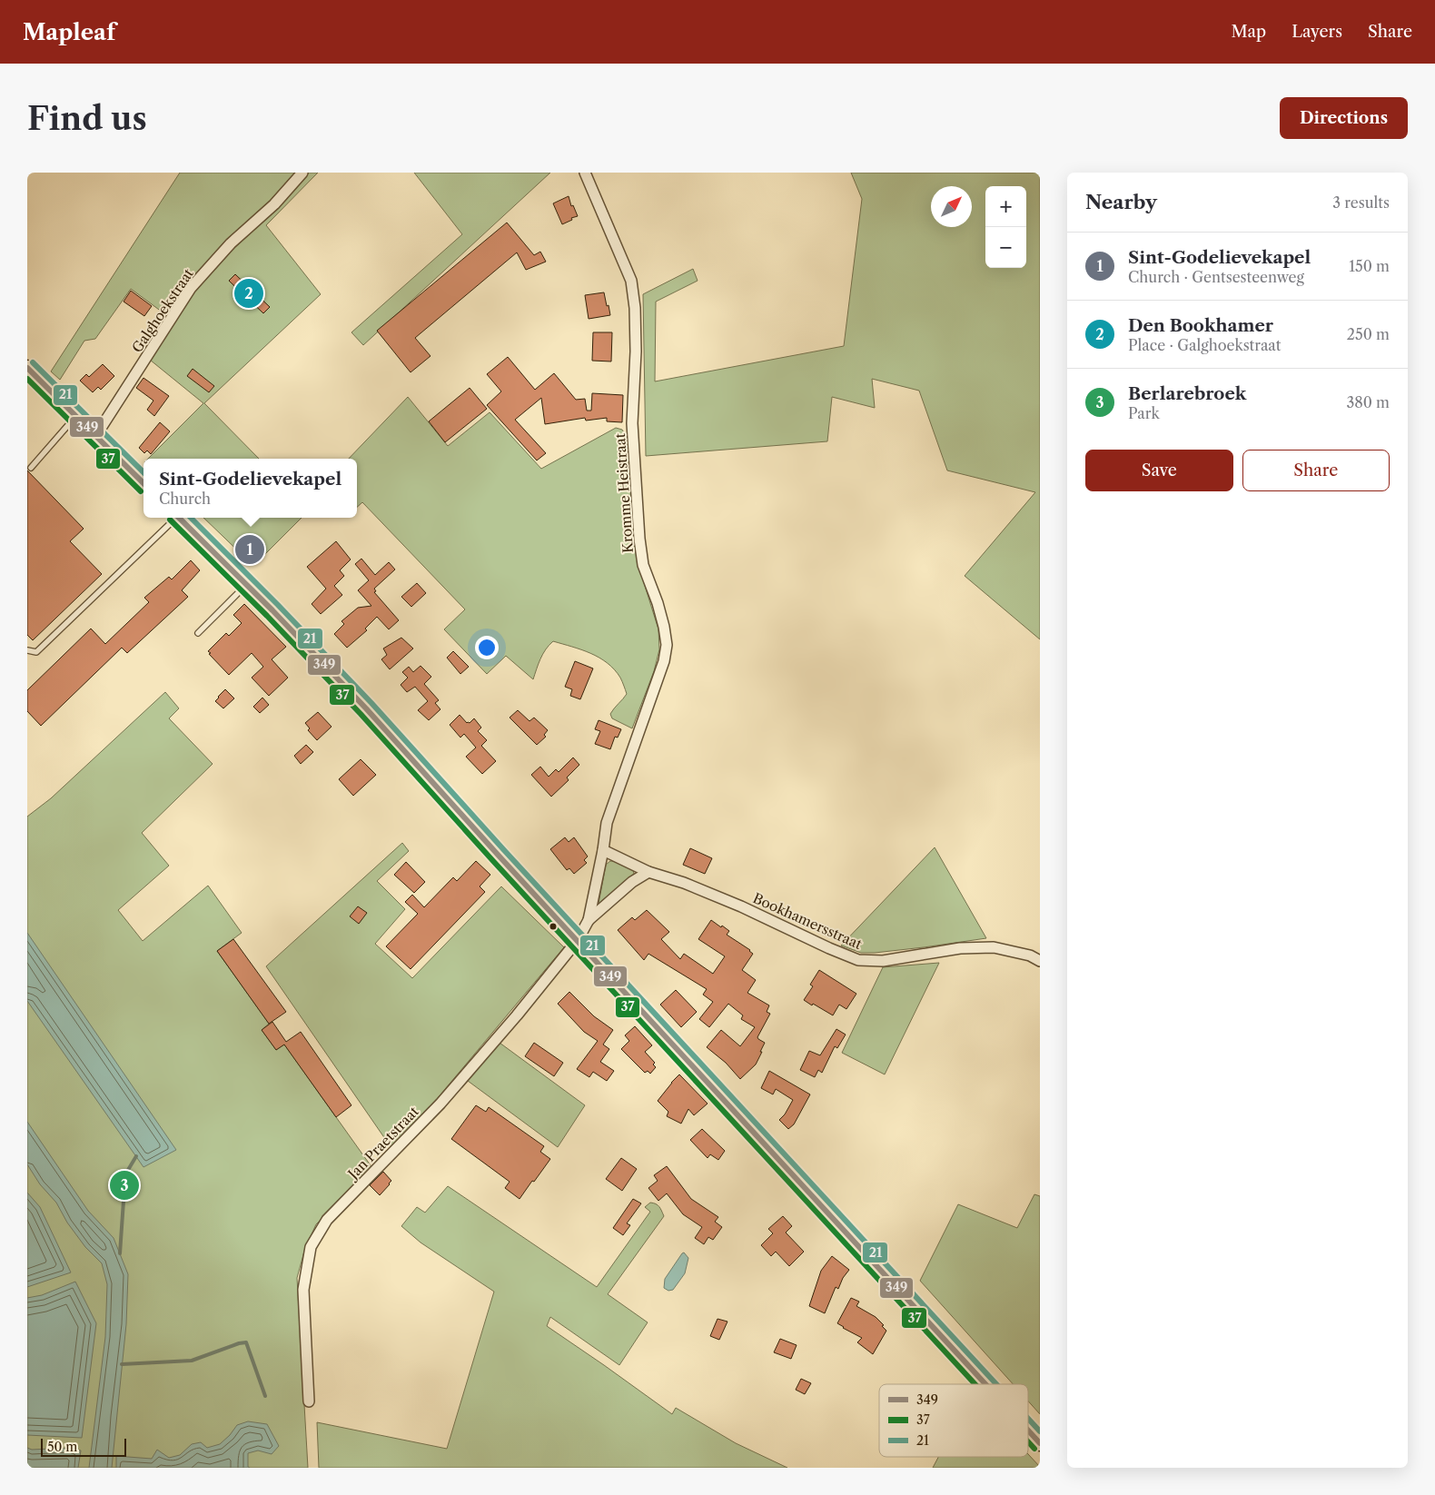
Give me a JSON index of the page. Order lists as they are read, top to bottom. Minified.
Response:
{"streets":{"street":["Galghoekstraat","Kromme Heistraat","Bookhamersstraat","Jan Praetstraat"]},"crossings":[["Kromme Heistraat","Bookhamersstraat"],["Kromme Heistraat","Jan Praetstraat"]],"lines":["transit line 21","transit line 349","transit line 37"],"legend":["349","37","21"],"scale_bar":"50 m","north":"top right","page":{"header":"Mapleaf","nav":["Map","Layers","Share"],"buttons":["Directions",["Save","Share"]],"title":"Find us","heading":["Nearby","3 results"],"map_buttons":["+","−"],"list":[{"mark":"1","name":"Sint-Godelievekapel","note":"Church · Gentsesteenweg","value":"150 m"},{"mark":"2","name":"Den Bookhamer","note":"Place · Galghoekstraat","value":"250 m"},{"mark":"3","name":"Berlarebroek","note":"Park","value":"380 m"}],"pins":["2","1","3"],"popup":["Sint-Godelievekapel","Church"],"scale":"50 m"}}
